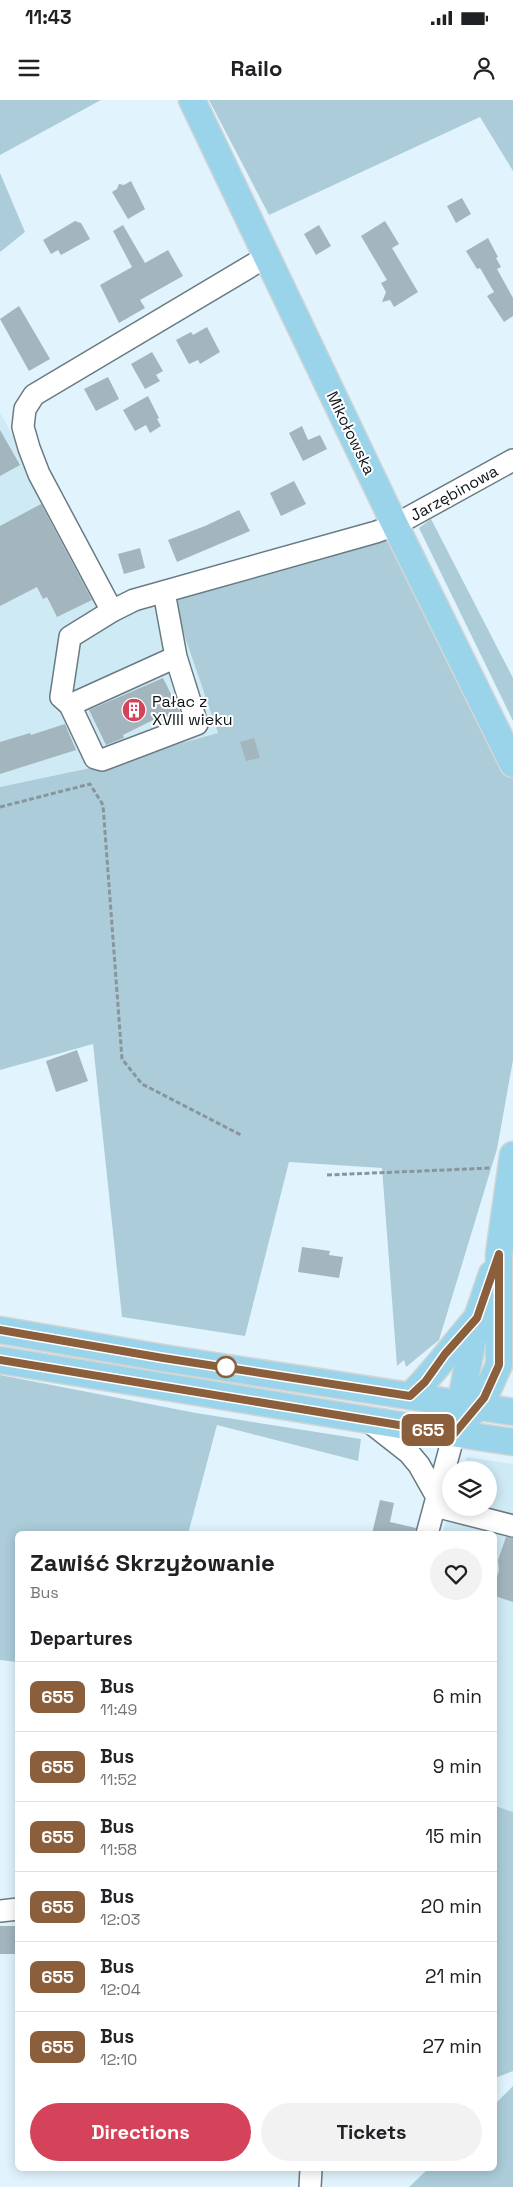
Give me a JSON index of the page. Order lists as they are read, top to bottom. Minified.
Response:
{"streets":{"main road":["Mikołowska"],"street":["Jarzębinowa"]},"crossings":[["Mikołowska","Jarzębinowa"]],"places":{"building":["Pałac z XVIII wieku"]},"lines":["bus line 655"],"page":{"status":"11:43","header":"Railo","on_map":"655","heading":[["Zawiść Skrzyżowanie","Bus"],"Departures"],"list":[{"mark":"655","name":"Bus","note":"11:49","value":"6 min"},{"mark":"655","name":"Bus","note":"11:52","value":"9 min"},{"mark":"655","name":"Bus","note":"11:58","value":"15 min"},{"mark":"655","name":"Bus","note":"12:03","value":"20 min"},{"mark":"655","name":"Bus","note":"12:04","value":"21 min"},{"mark":"655","name":"Bus","note":"12:10","value":"27 min"}],"buttons":["Directions","Tickets"]}}
